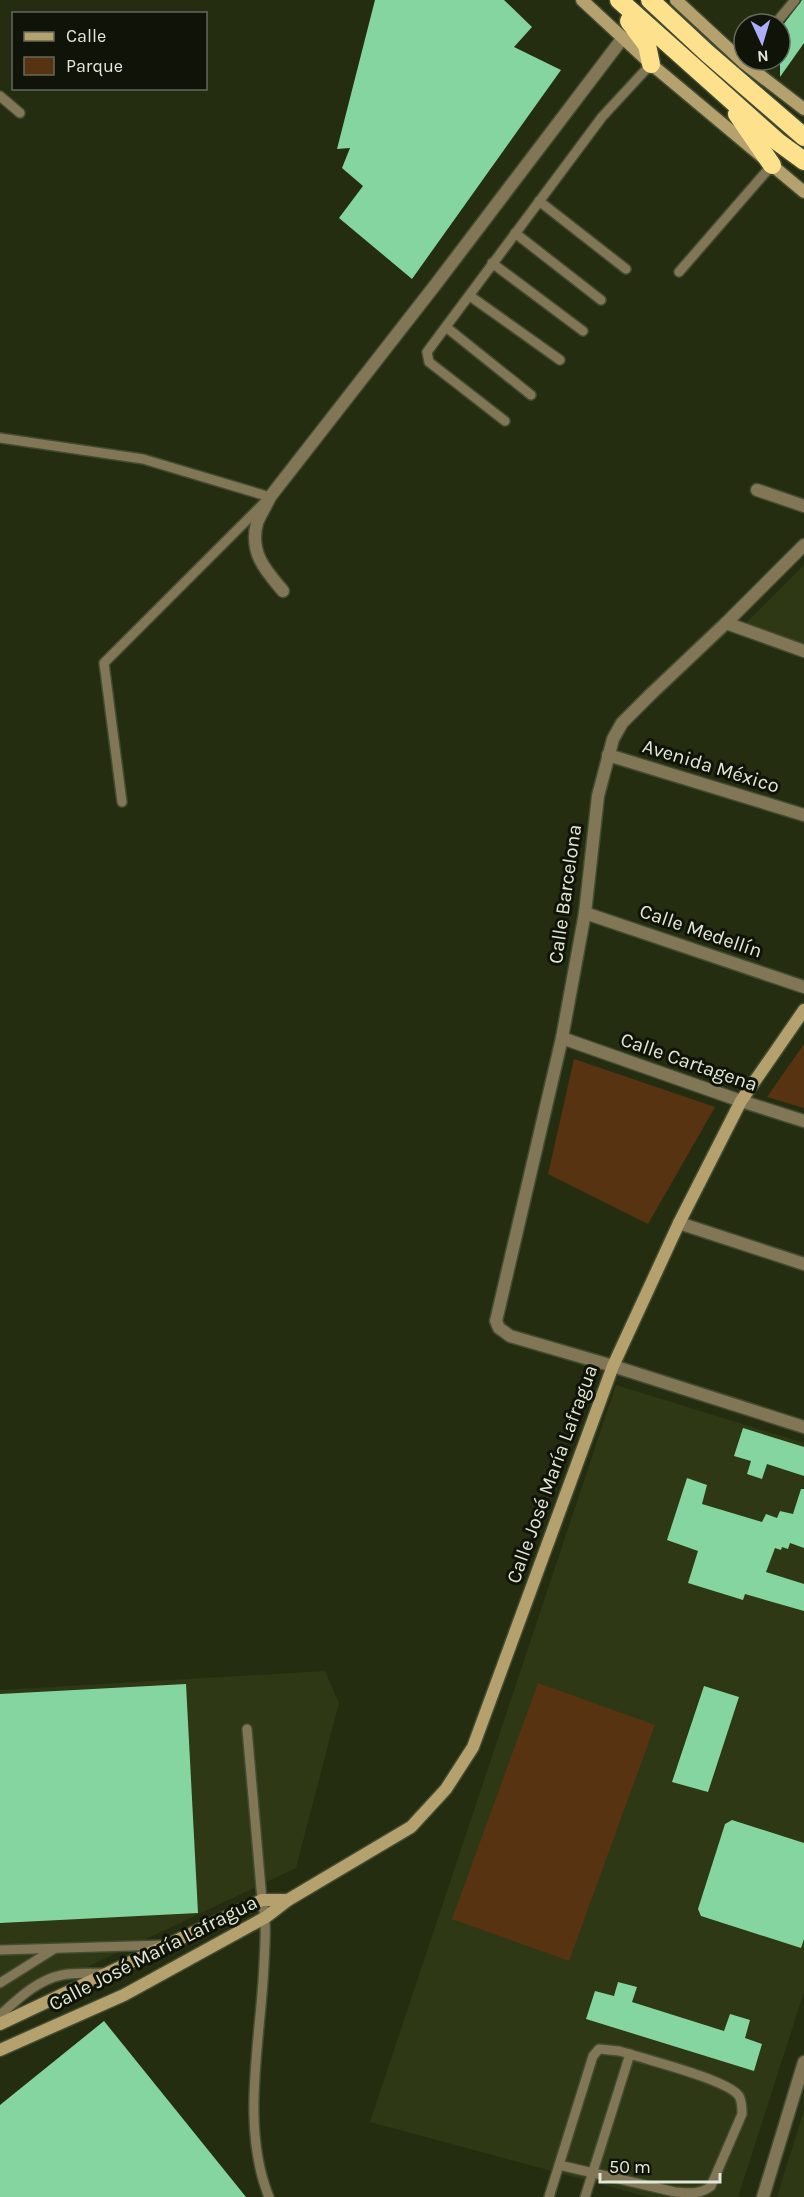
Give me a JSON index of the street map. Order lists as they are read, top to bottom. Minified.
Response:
{"streets":{"main road":["Calle José María Lafragua"],"street":["Avenida México","Calle Barcelona","Calle Medellín","Calle Cartagena"]},"crossings":[["Avenida México","Calle Barcelona"],["Calle Barcelona","Calle Medellín"],["Calle Barcelona","Calle Cartagena"],["Calle Barcelona","Calle José María Lafragua"],["Calle Cartagena","Calle José María Lafragua"]],"legend":["Calle","Parque"],"scale_bar":"50 m","north":"bottom"}
